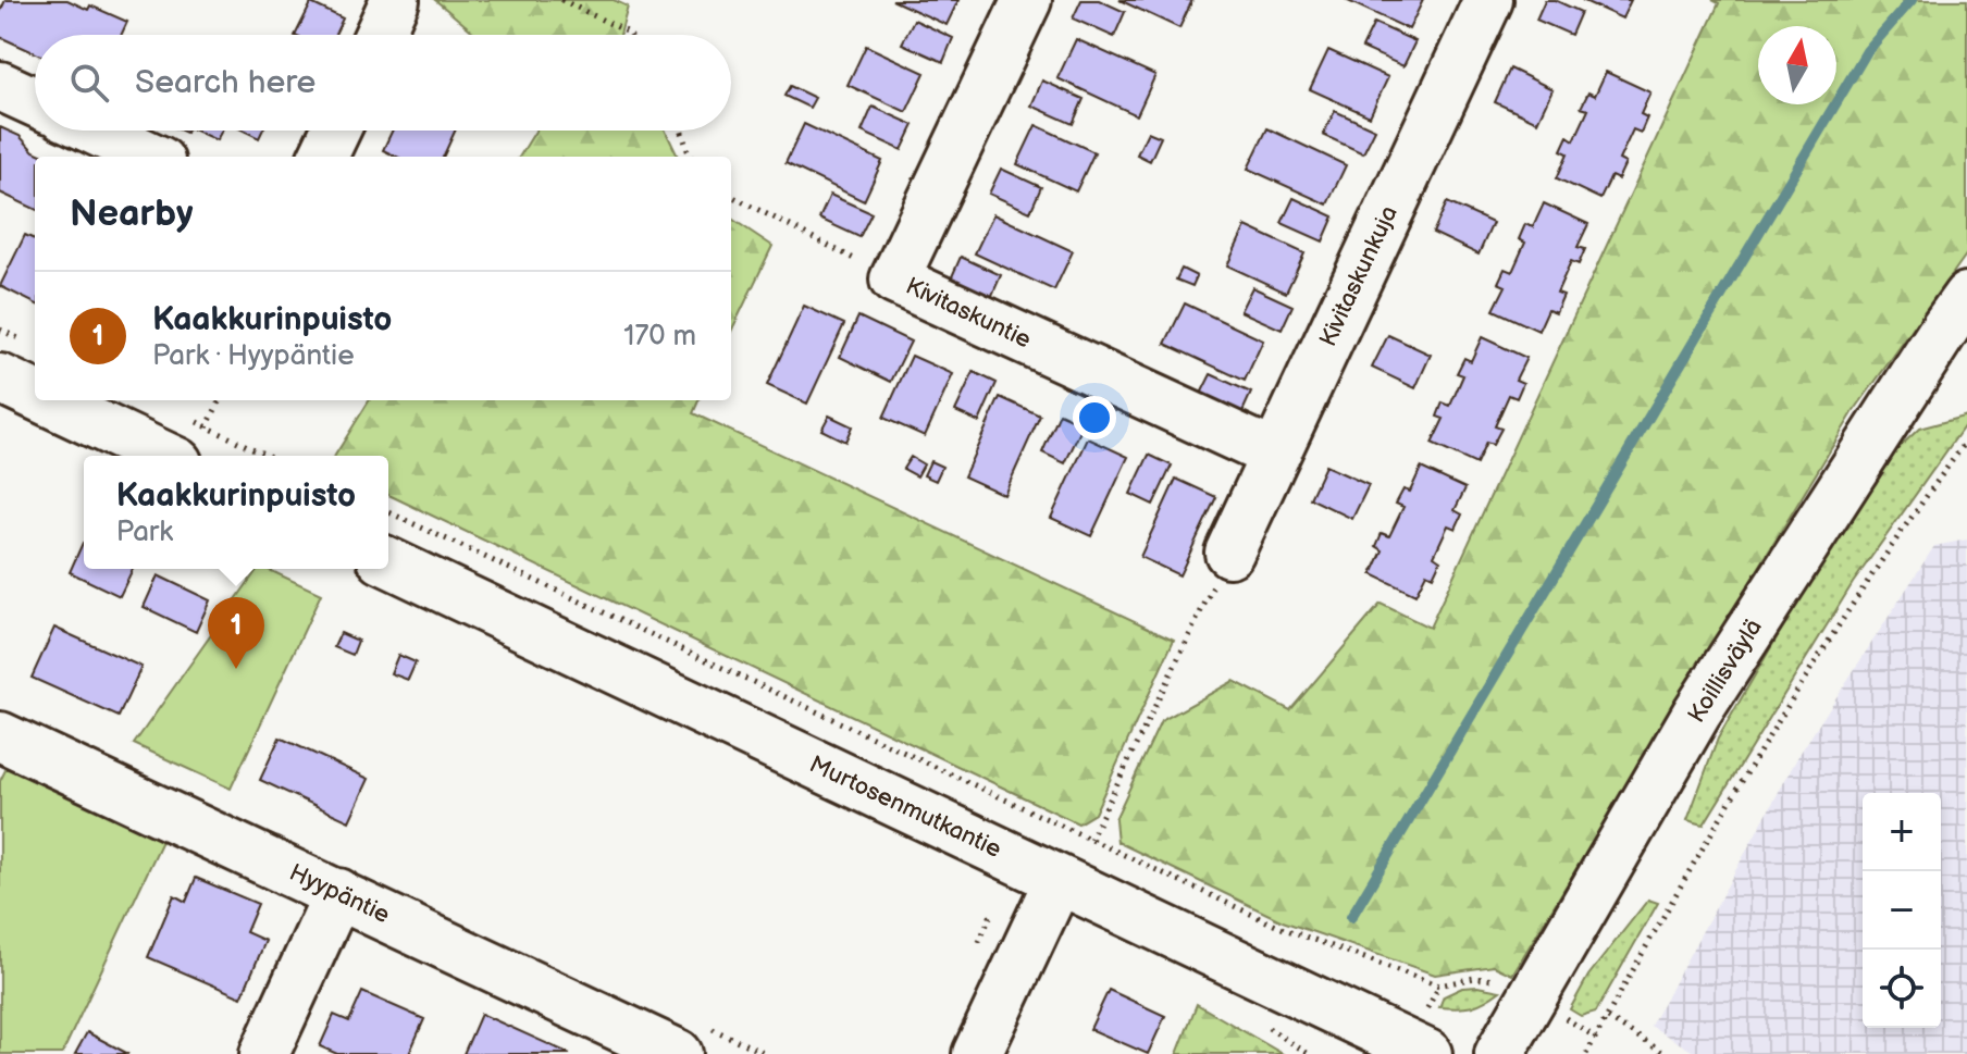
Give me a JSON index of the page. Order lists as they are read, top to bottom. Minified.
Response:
{"streets":{"street":["Kivitaskunkuja","Kivitaskuntie","Koillisväylä","Murtosenmutkantie","Hyypäntie"]},"crossings":[["Kivitaskunkuja","Kivitaskuntie"]],"north":"top","page":{"search":"Search here","heading":"Nearby","list":[{"mark":"1","name":"Kaakkurinpuisto","note":"Park · Hyypäntie","value":"170 m"}],"popup":["Kaakkurinpuisto","Park"],"pins":"1","map_buttons":["+","−"]}}
